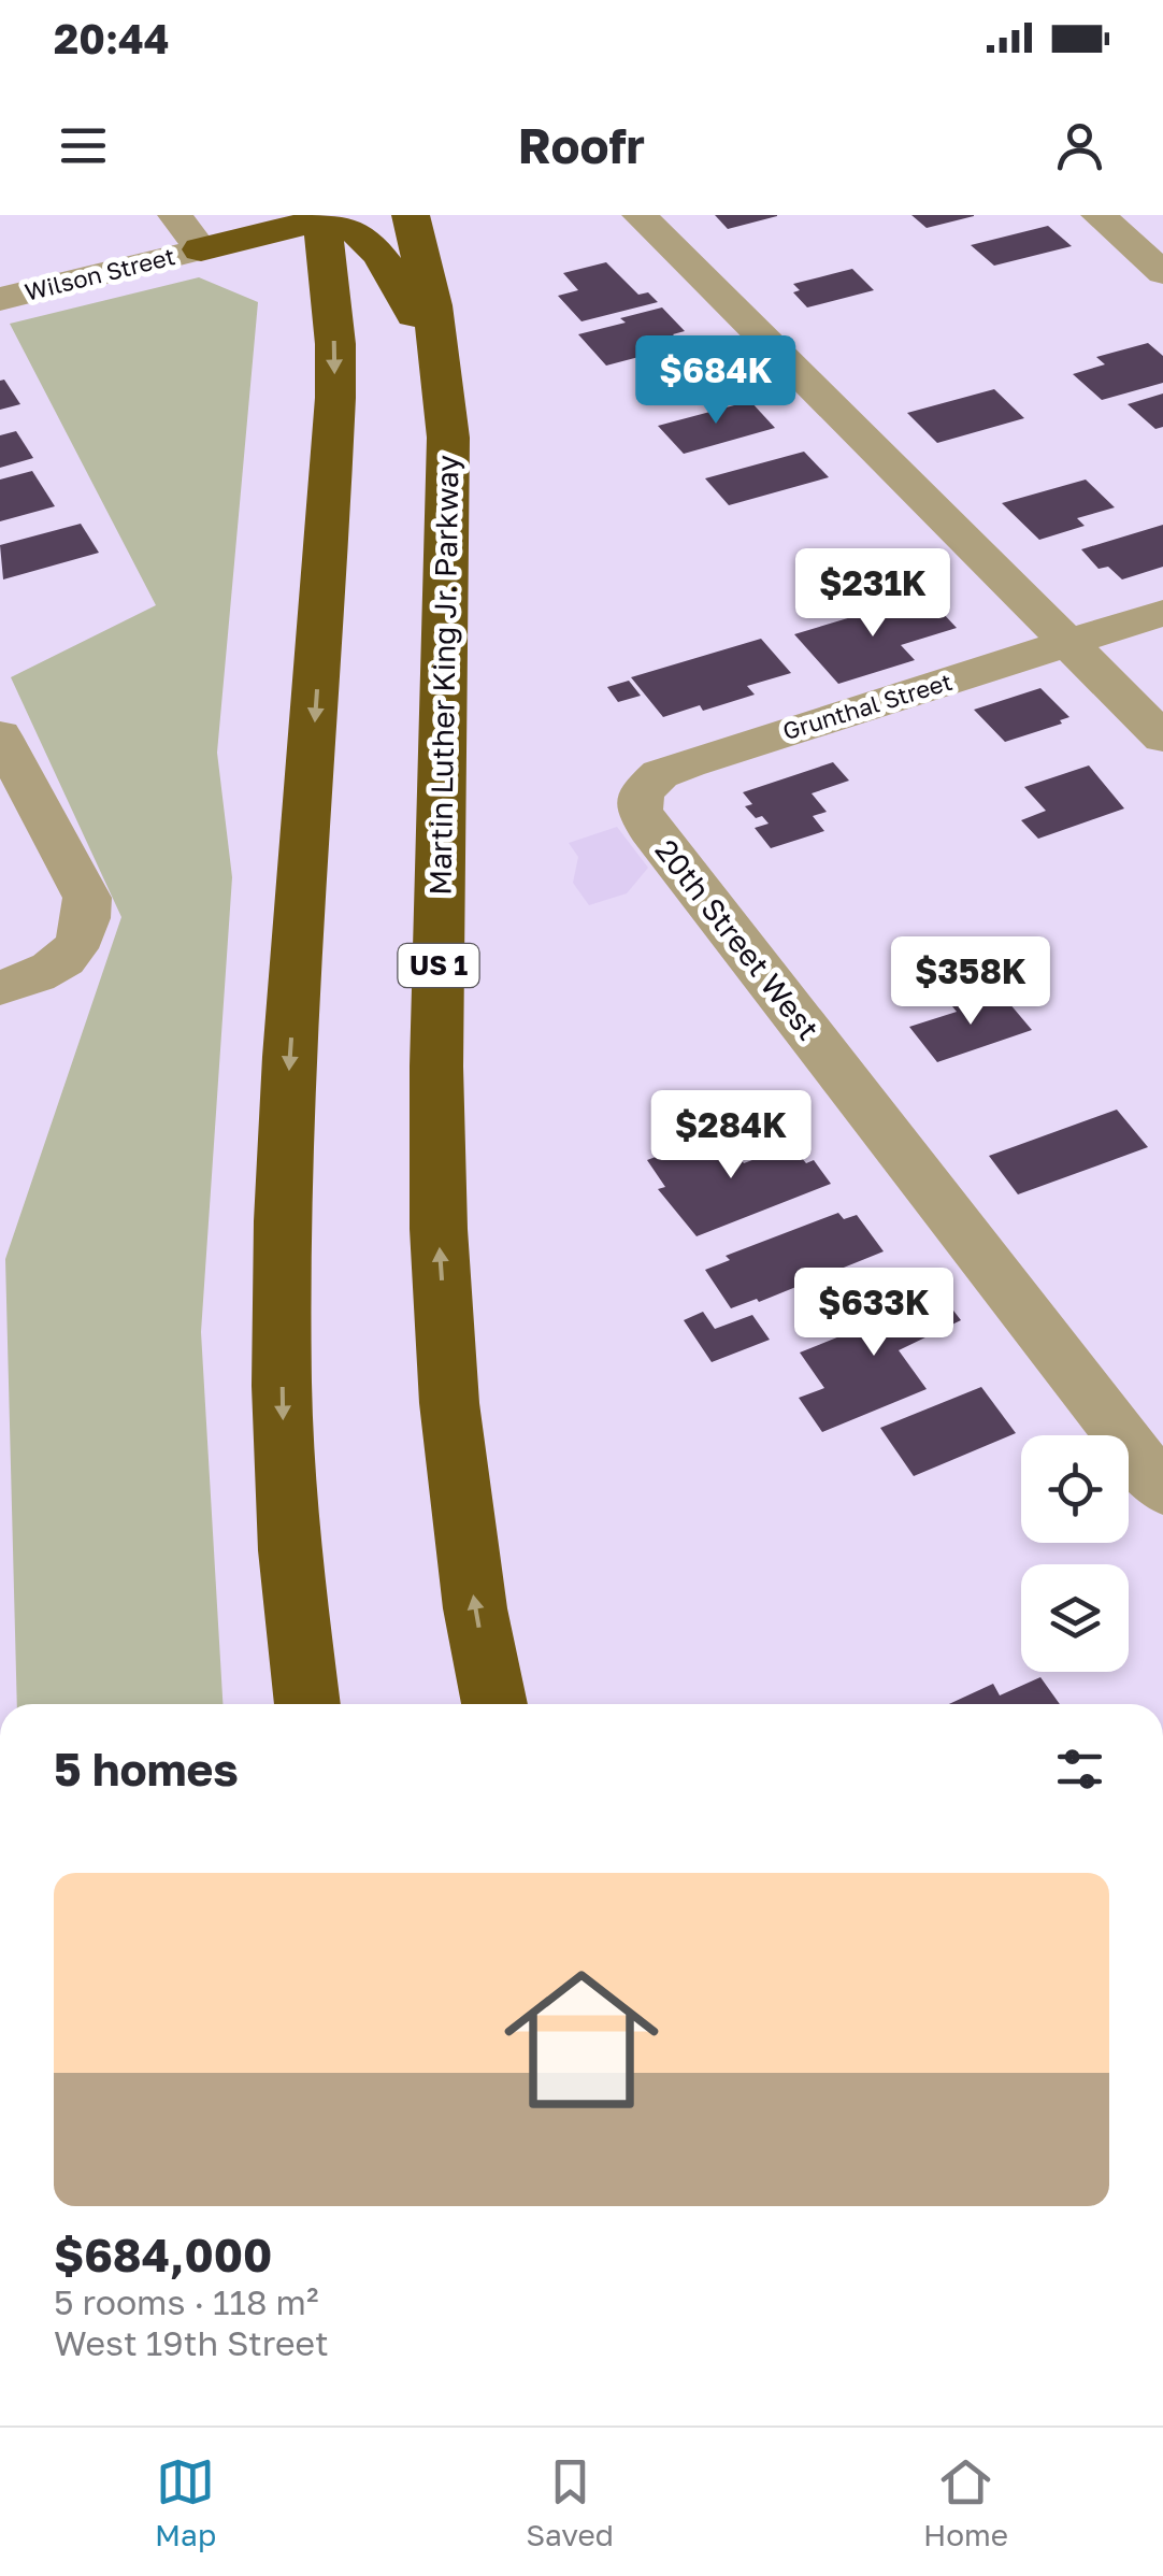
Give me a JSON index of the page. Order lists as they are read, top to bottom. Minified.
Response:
{"streets":{"highway":["Martin Luther King Jr. Parkway","US 1"],"street":["Wilson Street","Grunthal Street","20th Street West"]},"crossings":[["Grunthal Street","20th Street West"]],"page":{"status":"20:44","header":"Roofr","price":["$684K","$231K","$358K","$284K","$633K"],"heading":"5 homes","list":[{"name":"$684,000","note":"5 rooms · 118 m² · West 19th Street"}],"tabs":["Map","Saved","Home"]}}
